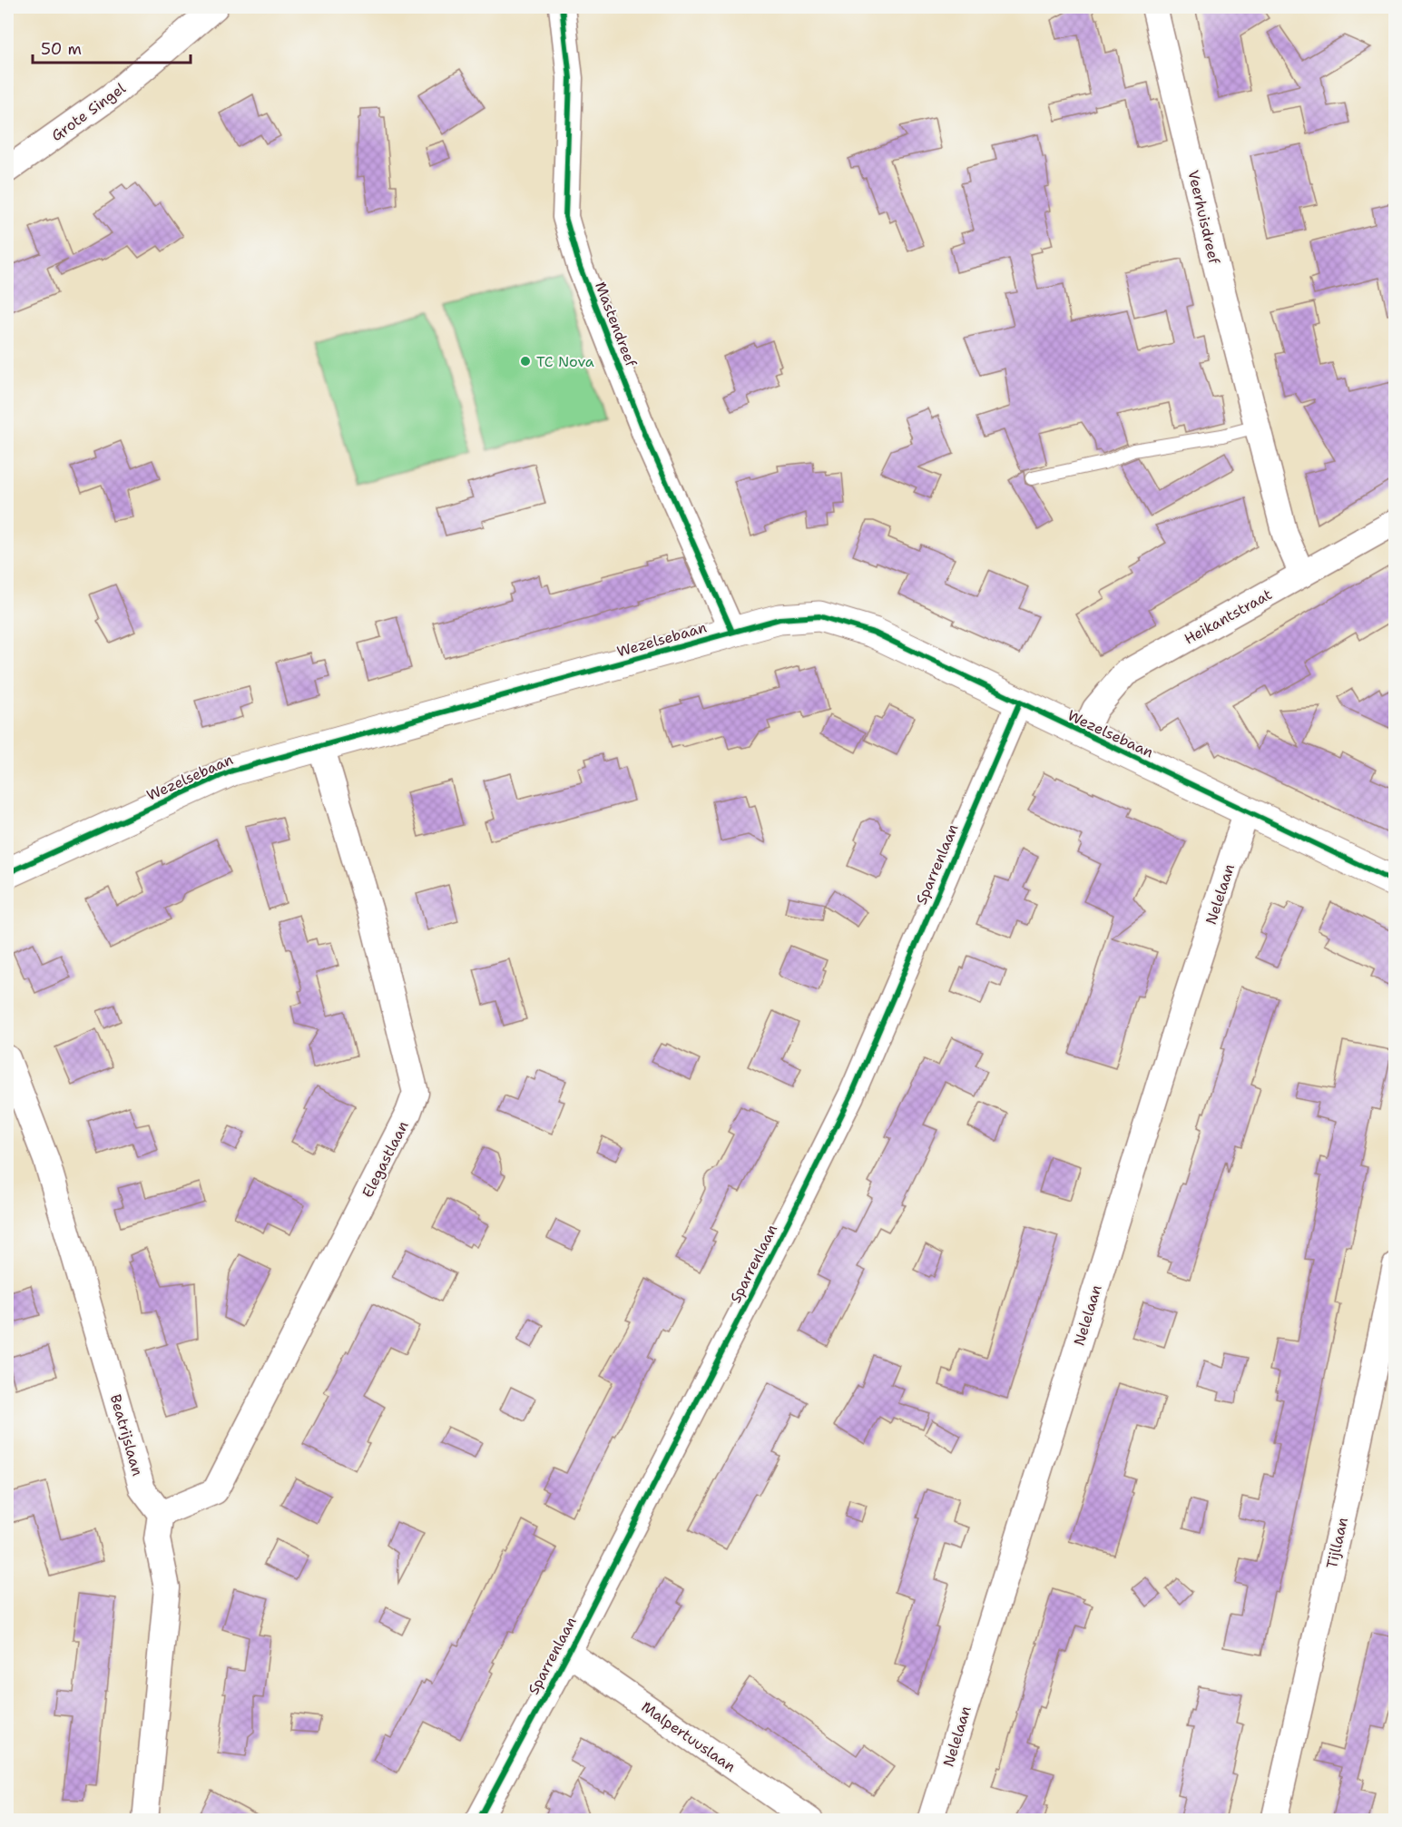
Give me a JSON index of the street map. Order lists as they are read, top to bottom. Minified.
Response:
{"streets":{"street":["Grote Singel","Veerhuisdreef","Mastendreef","Heikantstraat","Wezelsebaan","Sparrenlaan","Nelelaan","Elegastlaan","Beatrijslaan","Tijllaan","Malpertuuslaan"]},"crossings":[["Veerhuisdreef","Heikantstraat"],["Mastendreef","Wezelsebaan"],["Heikantstraat","Wezelsebaan"],["Wezelsebaan","Sparrenlaan"],["Wezelsebaan","Nelelaan"],["Wezelsebaan","Elegastlaan"],["Sparrenlaan","Malpertuuslaan"],["Elegastlaan","Beatrijslaan"]],"places":["TC Nova"],"scale_bar":"50 m"}
